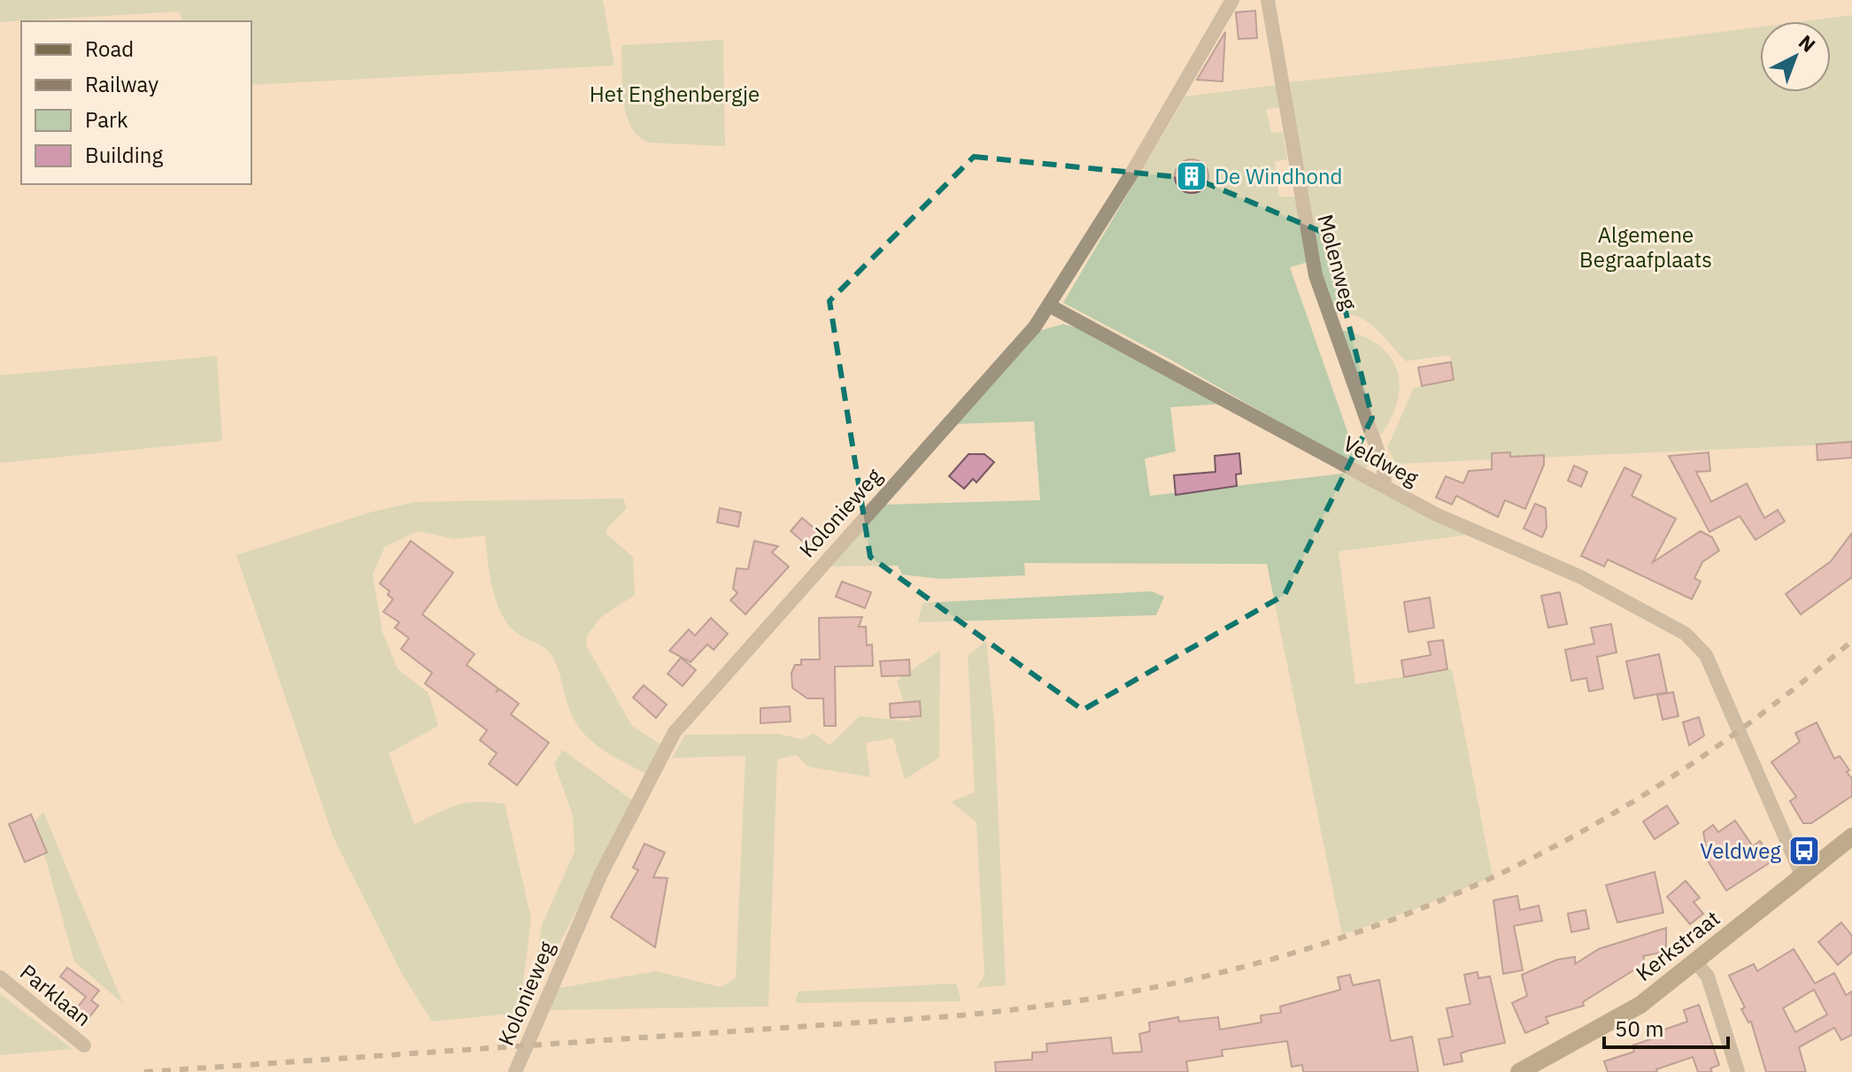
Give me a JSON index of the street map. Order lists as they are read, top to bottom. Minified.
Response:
{"streets":{"main road":["Kerkstraat"],"street":["Molenweg","Veldweg","Kolonieweg","Parklaan"]},"crossings":[["Molenweg","Veldweg"],["Veldweg","Kolonieweg"],["Veldweg","Kerkstraat"]],"parks":["Het Enghenbergje","Algemene Begraafplaats"],"places":{"building":["De Windhond"],"bus stop":["Veldweg"]},"legend":["Road","Railway","Park","Building"],"scale_bar":"50 m","north":"top right"}
